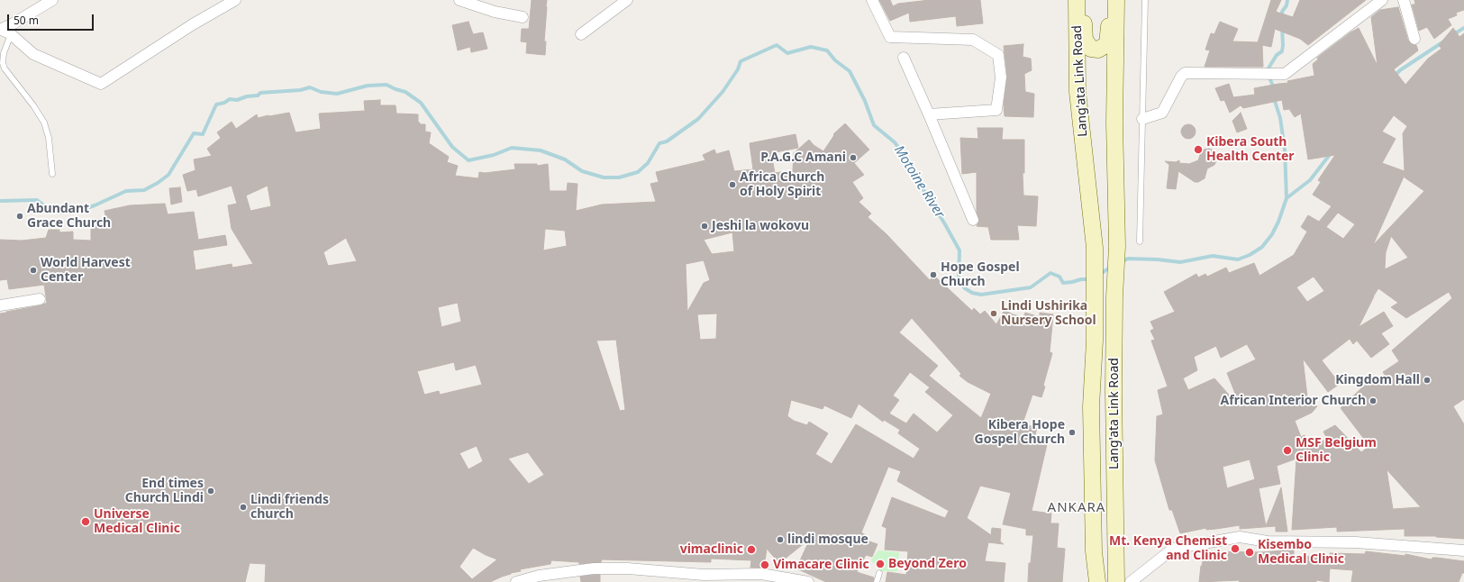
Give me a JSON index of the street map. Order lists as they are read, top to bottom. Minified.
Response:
{"streets":{"main road":["Lang'ata Link Road"]},"districts":["ANKARA"],"water":["Motoine River"],"places":["Kibera South Health Center","P.A.G.C Amani","Africa Church of Holy Spirit","Abundant Grace Church","Jeshi la wokovu","World Harvest Center","Hope Gospel Church","Lindi Ushirika Nursery School","Kingdom Hall","African Interior Church","Kibera Hope Gospel Church","MSF Belgium Clinic","End times Church Lindi","Lindi friends church","Universe Medical Clinic","lindi mosque","Mt. Kenya Chemist and Clinic","vimaclinic","Kisembo Medical Clinic","Beyond Zero","Vimacare Clinic"],"scale_bar":"50 m"}
